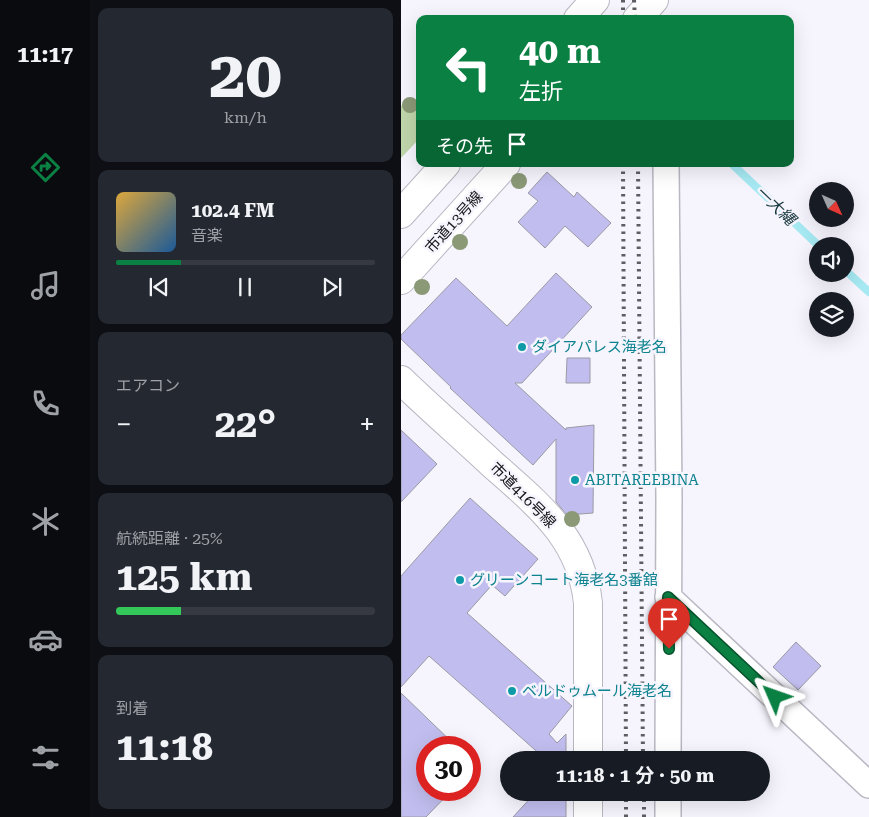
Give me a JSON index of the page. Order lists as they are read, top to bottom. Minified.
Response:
{"streets":{"street":["市道13号線","市道416号線"]},"water":["一大縄"],"places":["ダイアパレス海老名","ABITAREEBINA","グリーンコート海老名3番舘","ベルドゥムール海老名"],"north":"bottom right","page":{"tabs":"11:17","tile":[["20","km/h"],"エアコン",["航続距離 · 25%","125 km"],["到着","11:18"]],"turn":["40 m","左折"],"then":"その先","song":["102.4 FM","音楽"],"heat":["−","22°","+"],"limit":"30","trip":"11:18 · 1 分 · 50 m"}}
